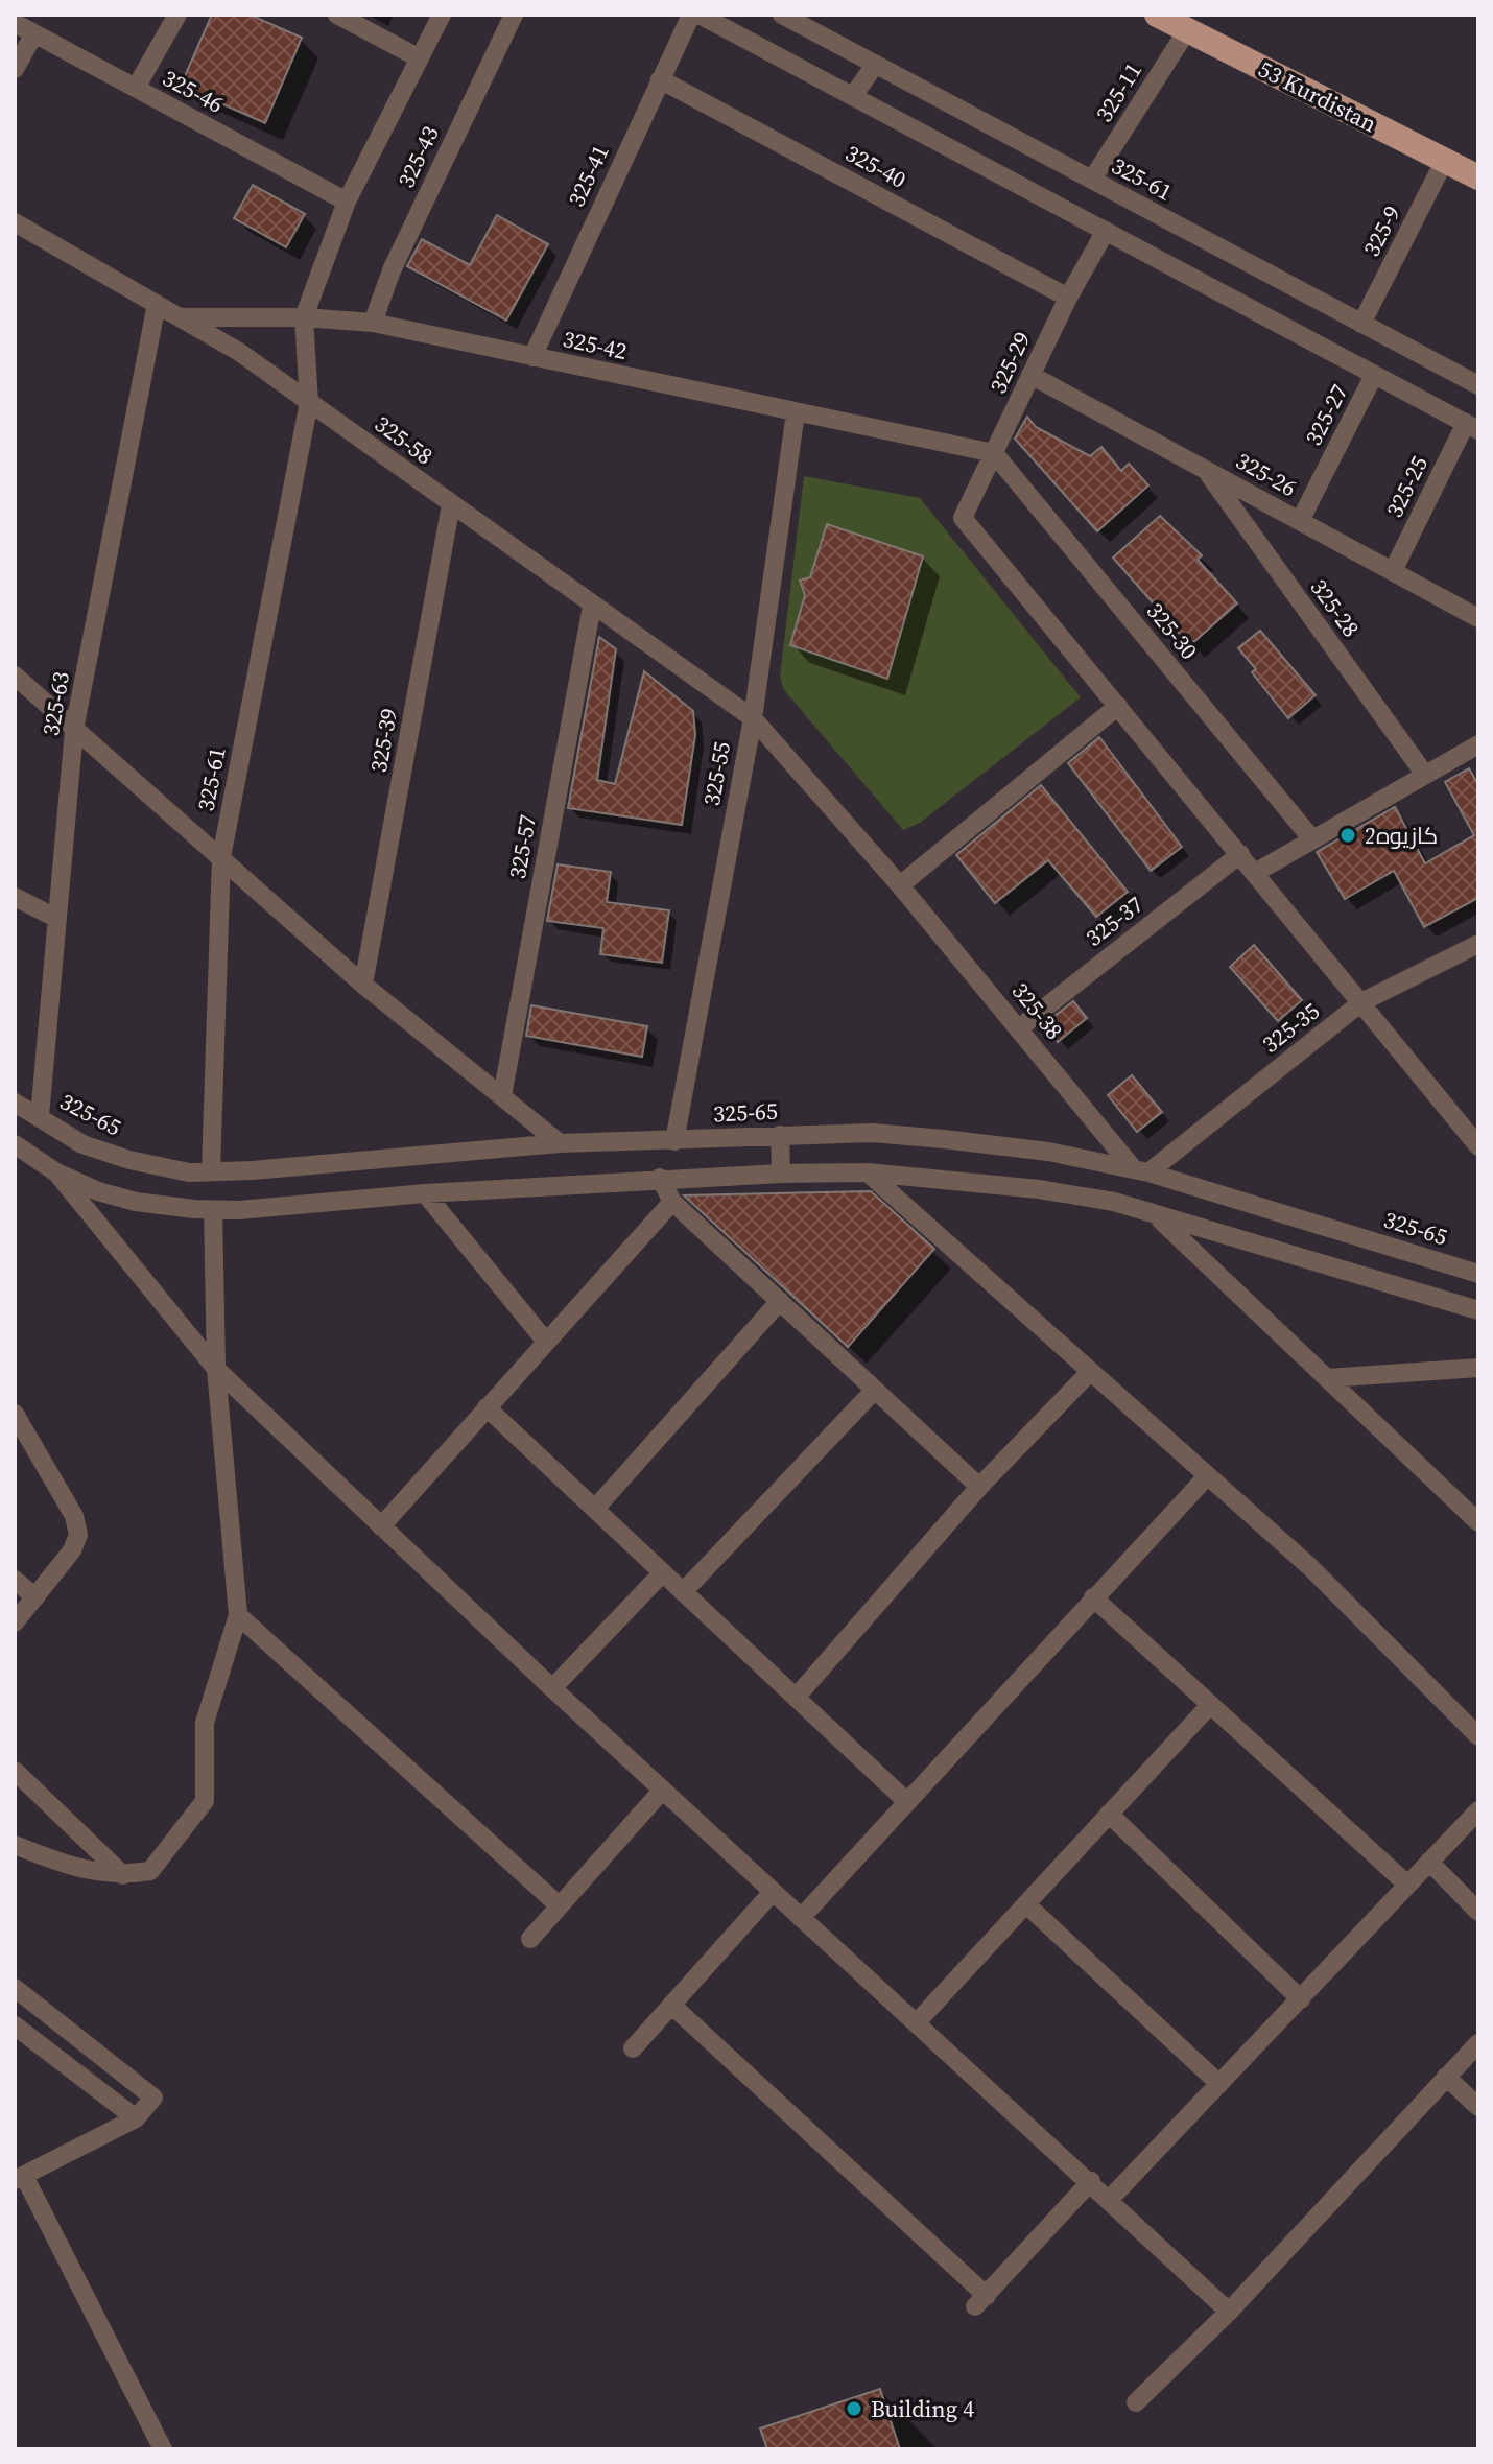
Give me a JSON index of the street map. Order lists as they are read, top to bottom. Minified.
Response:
{"streets":{"main road":["53 Kurdistan"],"street":["325-46","325-11","325-43","325-40","325-41","325-61","325-9","325-42","325-29","325-27","325-58","325-26","325-25","325-28","325-30","325-63","325-39","325-55","325-57","325-37","325-38","325-35","325-65"]},"crossings":[["325-11","53 Kurdistan"],["325-11","325-61"],["53 Kurdistan","325-9"],["325-43","325-42"],["325-40","325-41"],["325-40","325-29"],["325-41","325-42"],["325-61","325-9"],["325-61","325-42"],["325-61","325-58"],["325-61","325-65"],["325-42","325-29"],["325-42","325-58"],["325-42","325-30"],["325-42","325-55"],["325-29","325-26"],["325-29","325-30"],["325-27","325-26"],["325-58","325-63"],["325-58","325-39"],["325-58","325-55"],["325-58","325-57"],["325-58","325-38"],["325-26","325-25"],["325-26","325-28"],["325-63","325-65"],["325-55","325-38"],["325-55","325-65"],["325-37","325-38"],["325-38","325-35"],["325-38","325-65"],["325-35","325-65"]],"places":["كازيوه2","Building 4"]}
